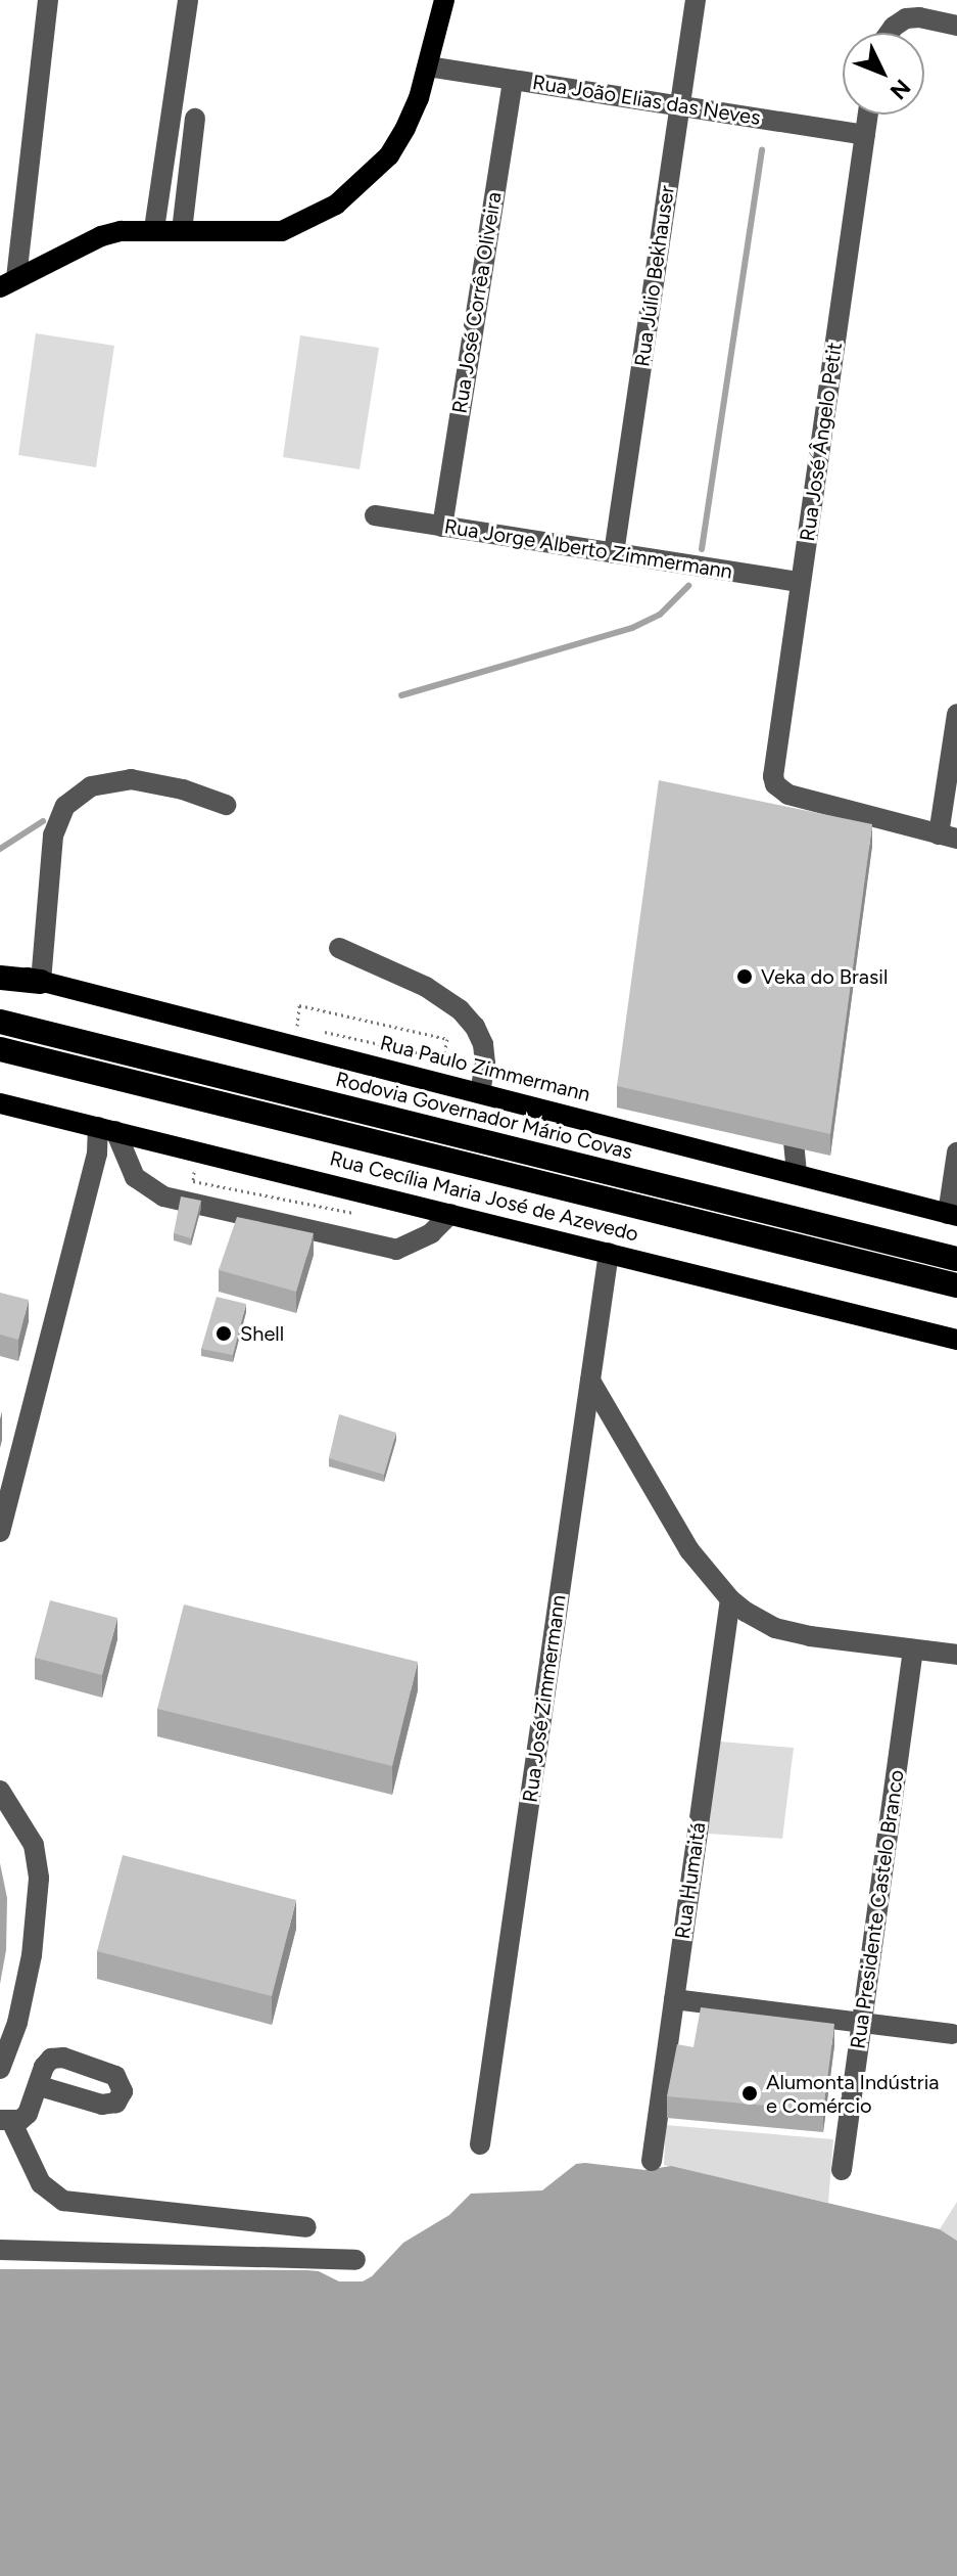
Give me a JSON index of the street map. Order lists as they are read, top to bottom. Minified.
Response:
{"streets":{"highway":["Rodovia Governador Mário Covas"],"main road":["Rua Paulo Zimmermann","Rua Cecília Maria José de Azevedo"],"street":["Rua João Elias das Neves","Rua Júlio Bekhauser","Rua José Corrêa Oliveira","Rua José Ângelo Petit","Rua Jorge Alberto Zimmermann","Rua José Zimmermann","Rua Humaitá","Rua Presidente Castelo Branco"]},"crossings":[["Rua João Elias das Neves","Rua Júlio Bekhauser"],["Rua João Elias das Neves","Rua José Corrêa Oliveira"],["Rua João Elias das Neves","Rua José Ângelo Petit"],["Rua Júlio Bekhauser","Rua Jorge Alberto Zimmermann"],["Rua José Corrêa Oliveira","Rua Jorge Alberto Zimmermann"],["Rua José Ângelo Petit","Rua Jorge Alberto Zimmermann"],["Rua Cecília Maria José de Azevedo","Rua José Zimmermann"]],"places":["Veka do Brasil","Shell","Alumonta Indústria e Comércio"],"north":"bottom right"}
